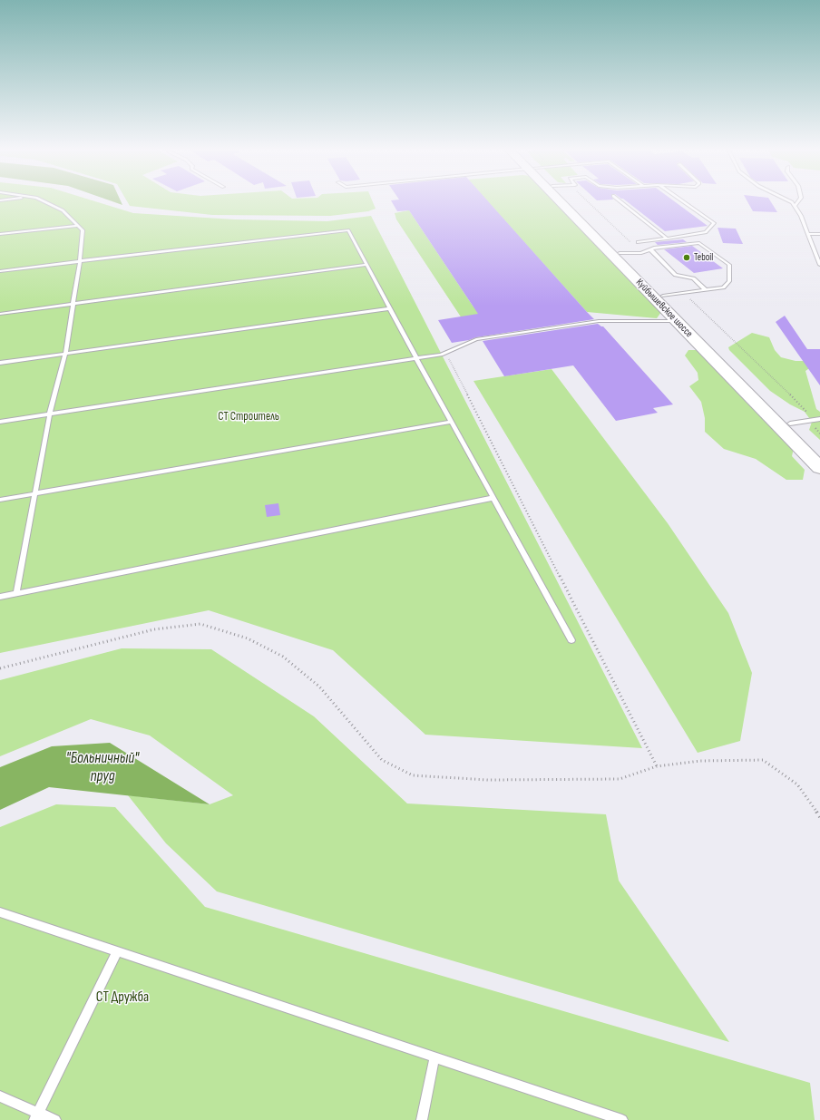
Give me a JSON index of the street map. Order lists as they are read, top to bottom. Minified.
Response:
{"streets":{"main road":["Куйбышевское шоссе"]},"water":["\"Больничный\" пруд"],"parks":["СТ Строитель","СТ Дружба"],"places":["Teboil"]}
